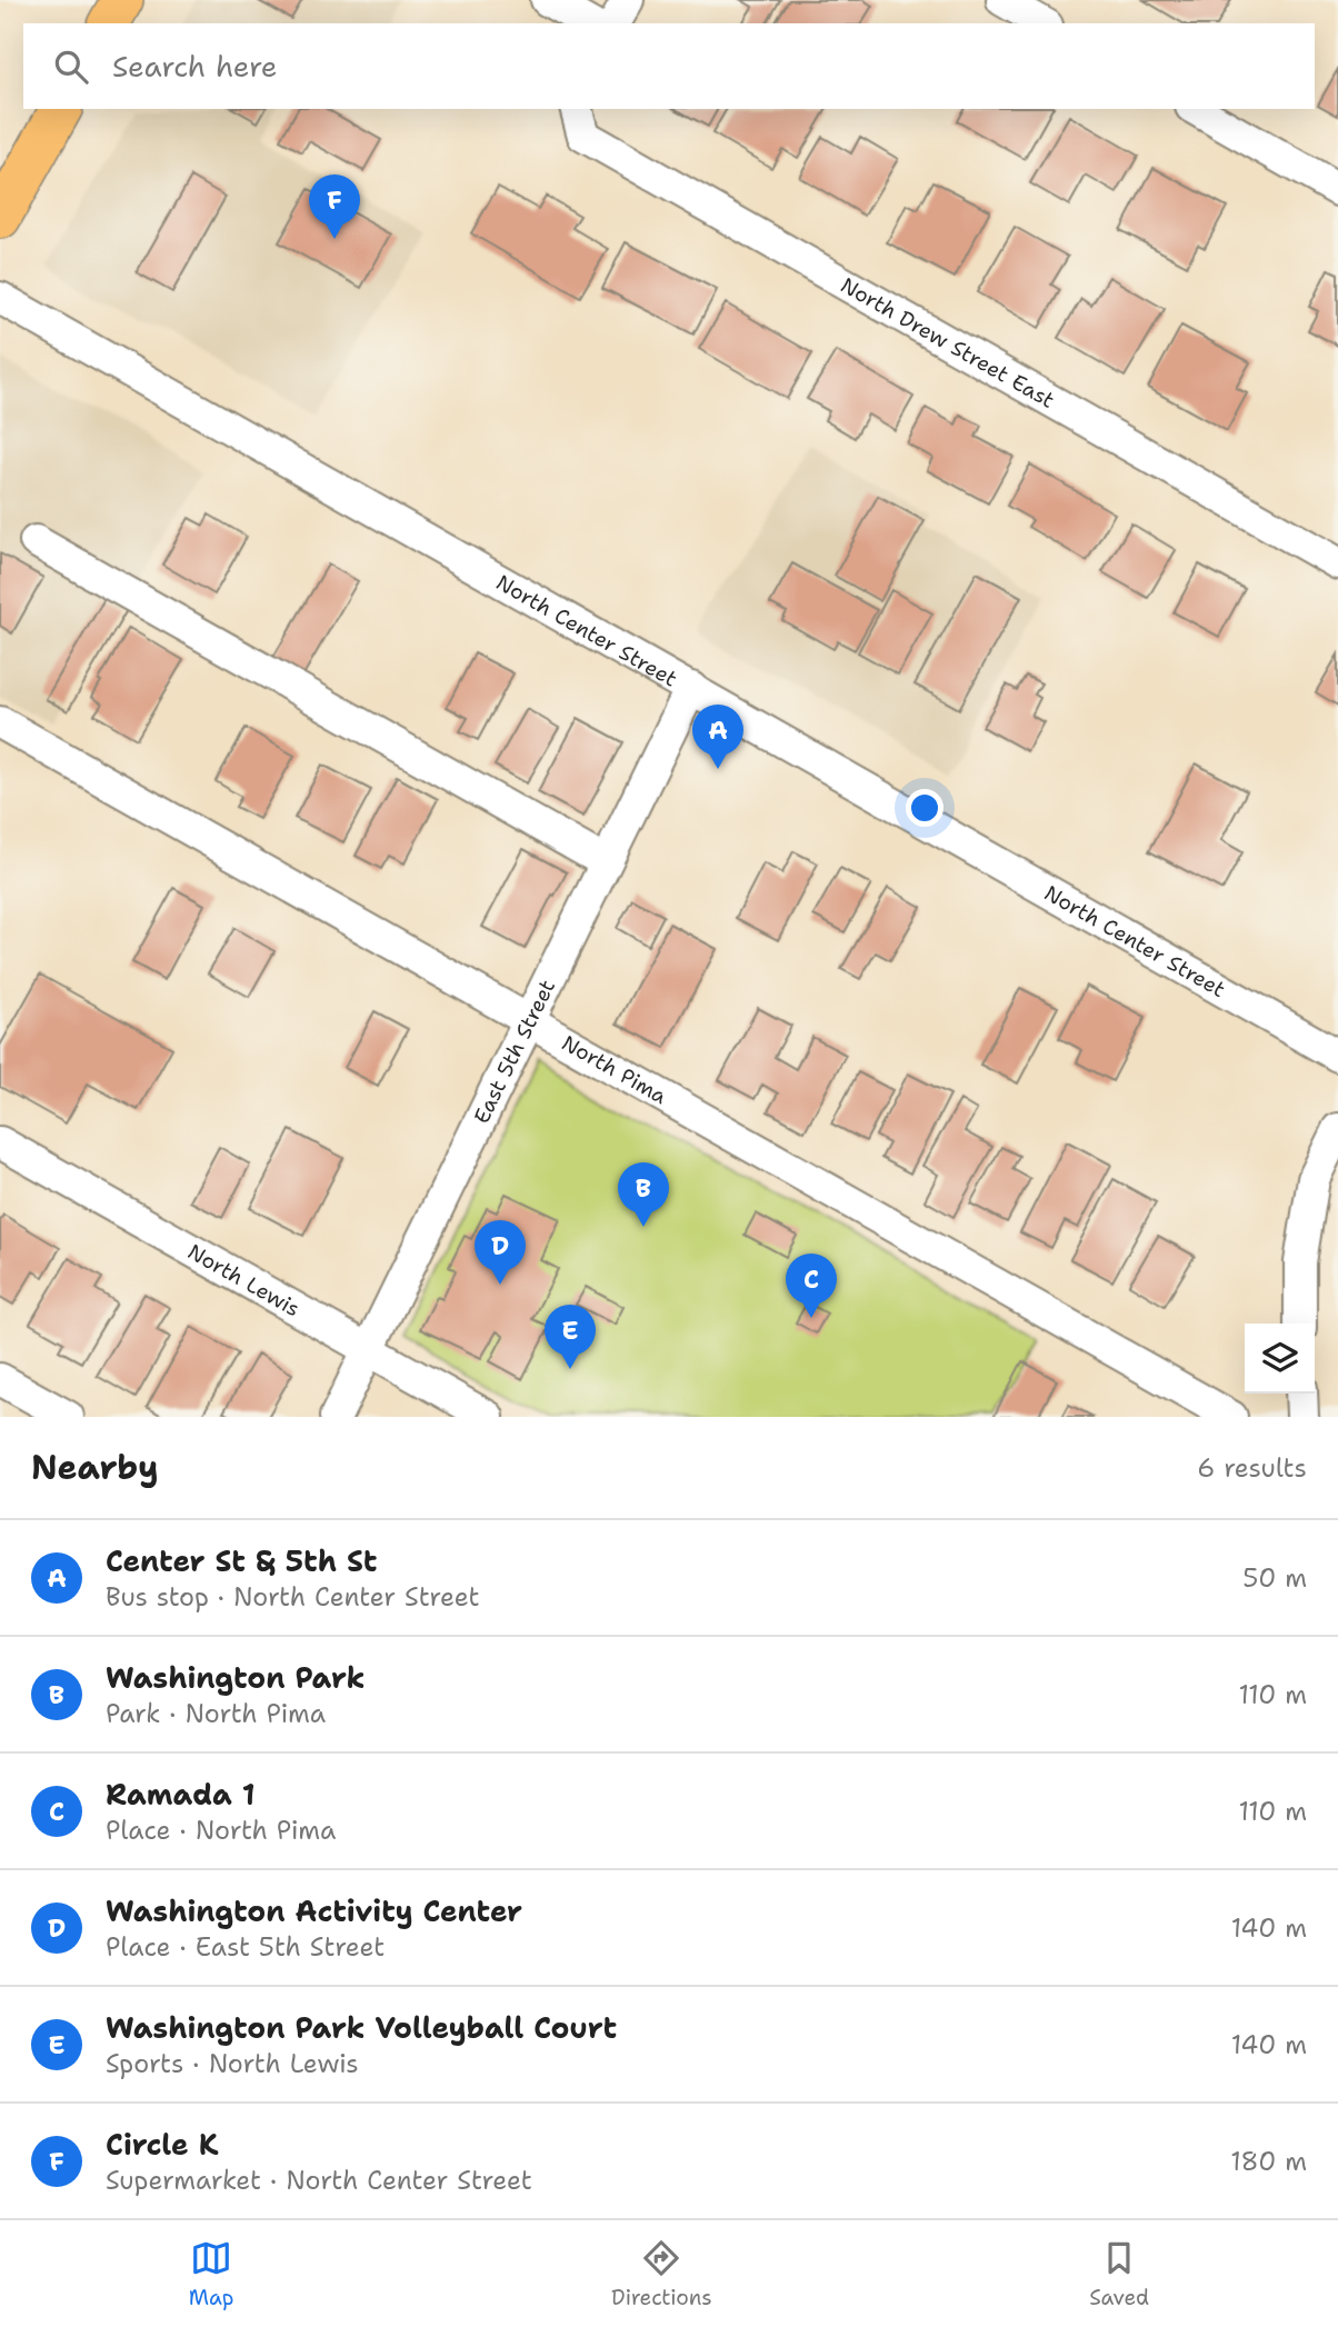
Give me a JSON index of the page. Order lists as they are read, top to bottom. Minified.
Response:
{"streets":{"street":["North Drew Street East","North Center Street","East 5th Street","North Pima","North Lewis"]},"crossings":[["North Center Street","East 5th Street"],["East 5th Street","North Pima"],["East 5th Street","North Lewis"]],"page":{"search":"Search here","pins":["F","A","B","D","C","E"],"heading":["Nearby","6 results"],"list":[{"mark":"A","name":"Center St & 5th St","note":"Bus stop · North Center Street","value":"50 m"},{"mark":"B","name":"Washington Park","note":"Park · North Pima","value":"110 m"},{"mark":"C","name":"Ramada 1","note":"Place · North Pima","value":"110 m"},{"mark":"D","name":"Washington Activity Center","note":"Place · East 5th Street","value":"140 m"},{"mark":"E","name":"Washington Park Volleyball Court","note":"Sports · North Lewis","value":"140 m"},{"mark":"F","name":"Circle K","note":"Supermarket · North Center Street","value":"180 m"}],"nav":["Map","Directions","Saved"]}}
